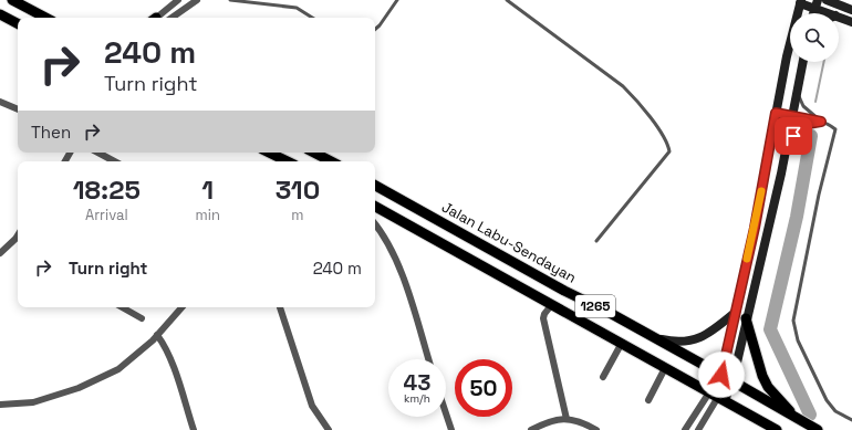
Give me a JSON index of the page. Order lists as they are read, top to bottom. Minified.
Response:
{"streets":{"main road":["Jalan Labu-Sendayan","1265"]},"page":{"turn":["240 m","Turn right"],"then":"Then","eta":["18:25","Arrival","1","min","310","m"],"list":[{"name":"Turn right","value":"240 m"}],"speed":"43 km/h","limit":"50"}}
